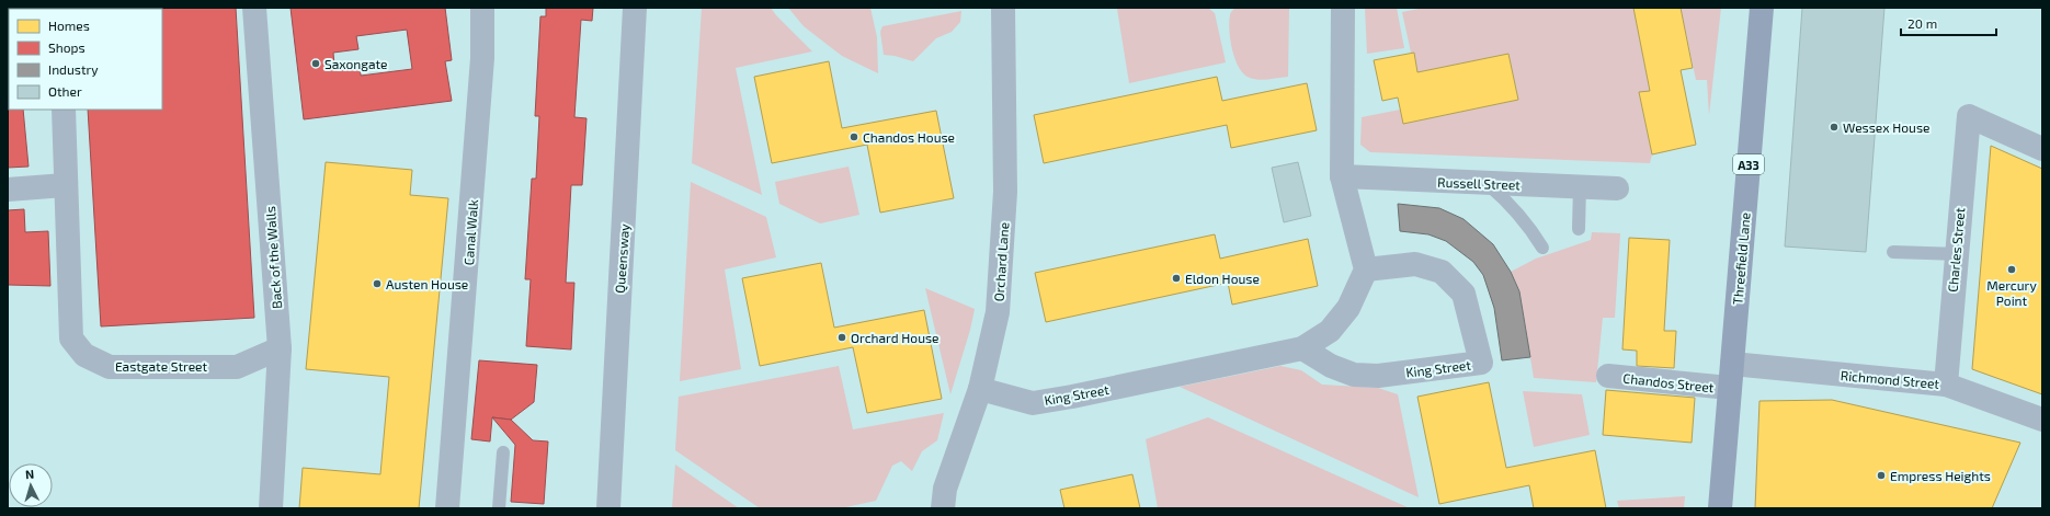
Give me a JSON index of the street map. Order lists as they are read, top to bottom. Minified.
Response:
{"streets":{"main road":["A33","Threefield Lane"],"street":["Russell Street","Canal Walk","Charles Street","Back of the Walls","Queensway","Orchard Lane","Eastgate Street","King Street","Richmond Street","Chandos Street"]},"crossings":[["Charles Street","Richmond Street"],["Back of the Walls","Eastgate Street"],["Threefield Lane","Richmond Street"],["Threefield Lane","Chandos Street"],["Orchard Lane","King Street"]],"places":["Saxongate","Wessex House","Chandos House","Mercury Point","Eldon House","Austen House","Orchard House","Empress Heights"],"legend":["Homes","Shops","Industry","Other"],"scale_bar":"20 m","north":"top"}
